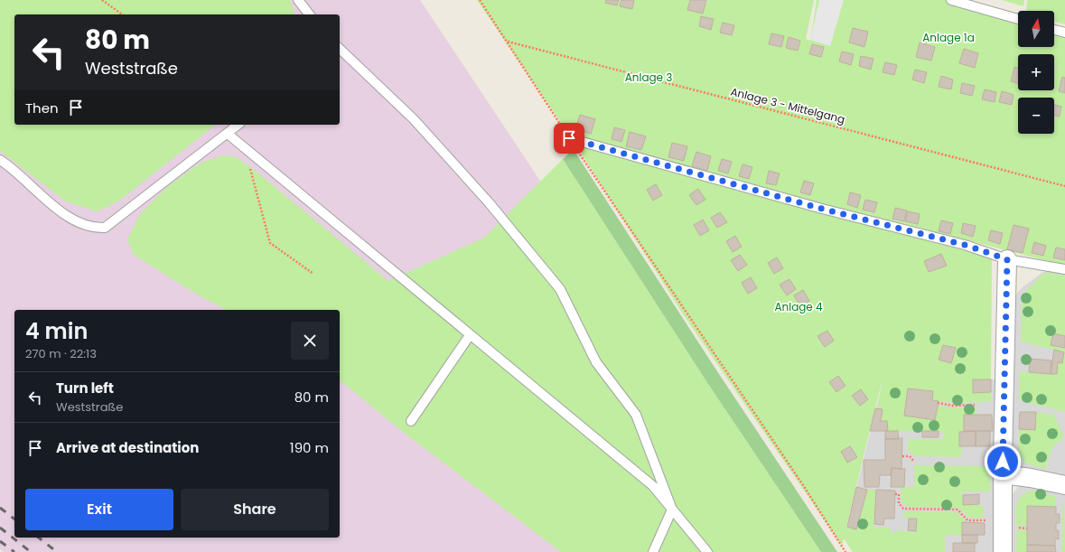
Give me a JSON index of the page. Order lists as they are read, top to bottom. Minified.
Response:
{"streets":{"path":["Anlage 3 - Mittelgang"]},"parks":["Anlage 1a","Anlage 3","Anlage 4"],"north":"top","page":{"map_buttons":["+","−"],"turn":["80 m","Weststraße"],"then":"Then","heading":["4 min","270 m · 22:13"],"list":[{"name":"Turn left","note":"Weststraße","value":"80 m"},{"name":"Arrive at destination","value":"190 m"}],"buttons":["Exit","Share"]}}
